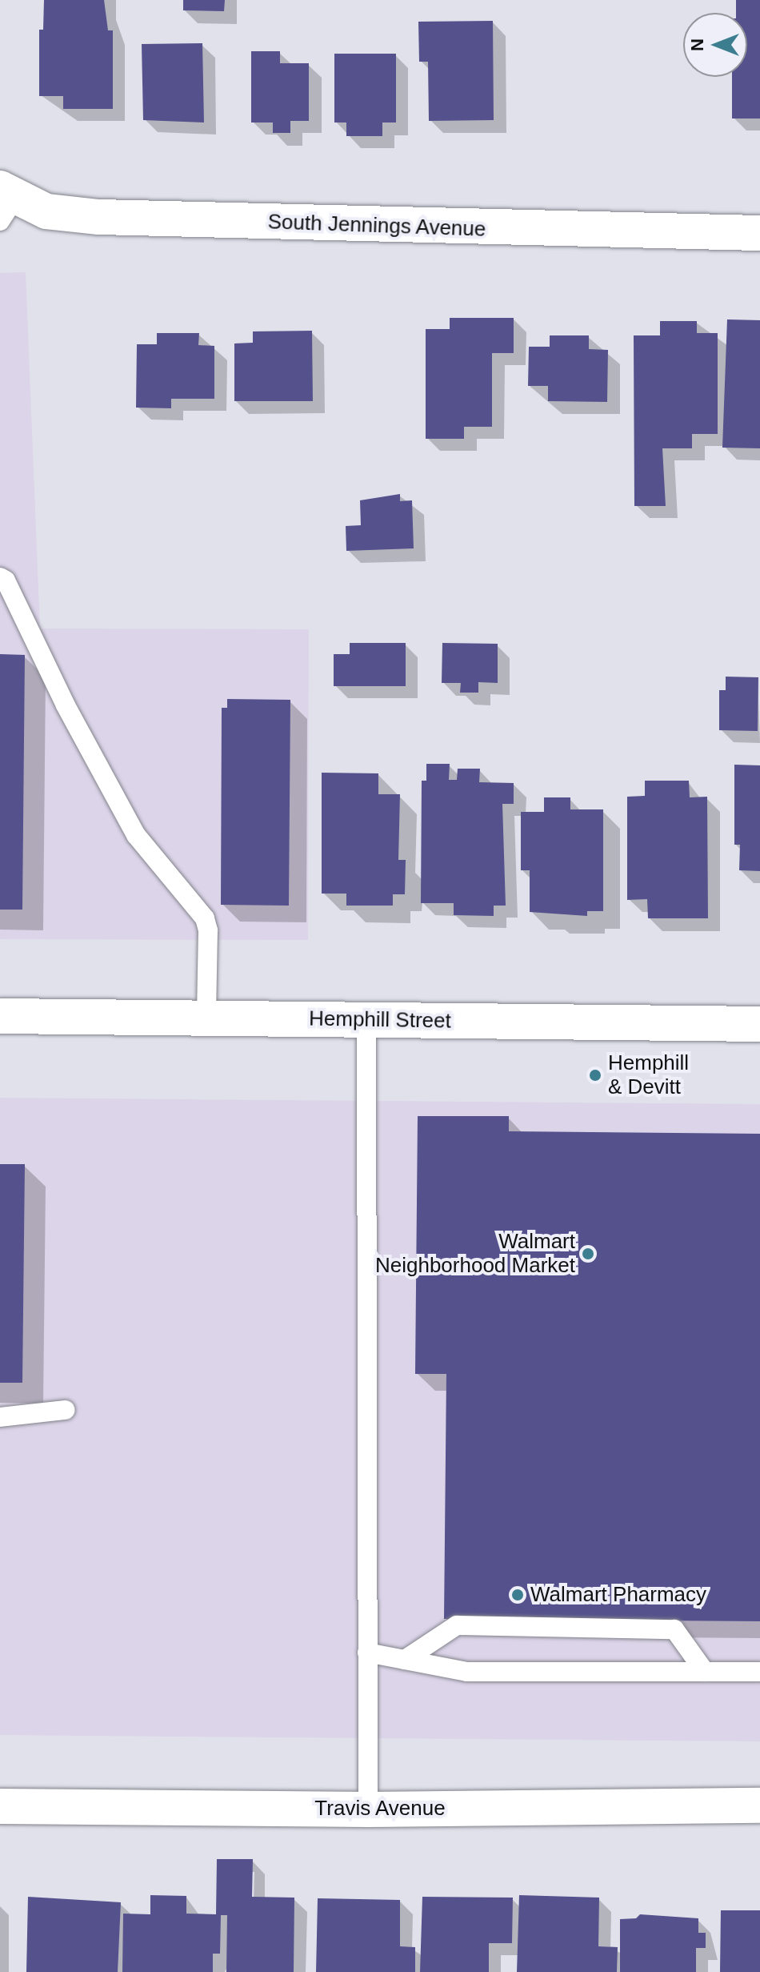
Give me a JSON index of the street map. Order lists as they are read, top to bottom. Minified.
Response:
{"streets":{"street":["South Jennings Avenue","Hemphill Street","Travis Avenue"]},"places":["Hemphill & Devitt","Walmart Neighborhood Market","Walmart Pharmacy"],"north":"left"}
